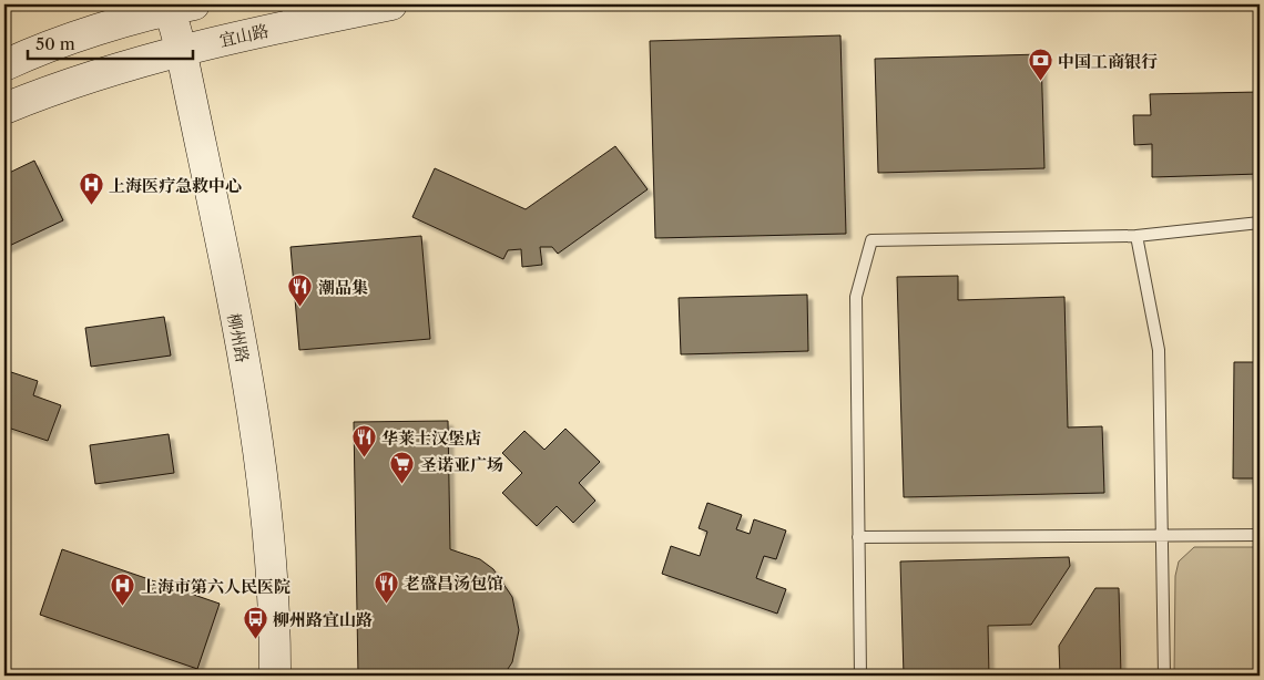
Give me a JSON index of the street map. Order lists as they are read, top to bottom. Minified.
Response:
{"streets":{"street":["宜山路","柳州路"]},"crossings":[["宜山路","柳州路"]],"places":{"bank":["中国工商银行"],"hospital":["上海医疗急救中心","上海市第六人民医院"],"restaurant":["潮品集","华莱士汉堡店","老盛昌汤包馆"],"supermarket":["圣诺亚广场"],"bus stop":["柳州路宜山路"]},"scale_bar":"50 m"}
